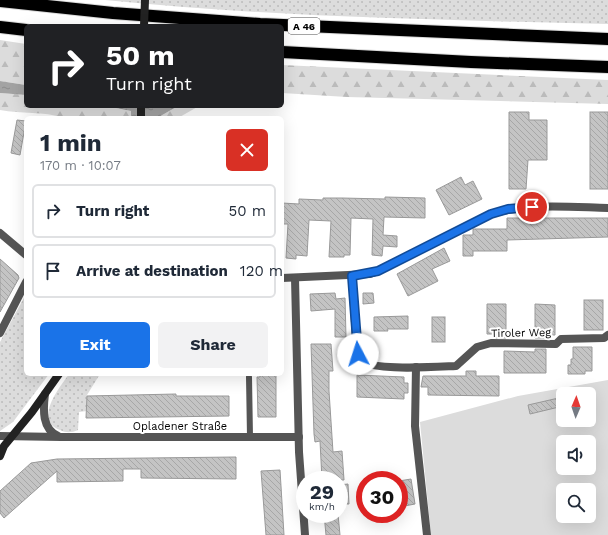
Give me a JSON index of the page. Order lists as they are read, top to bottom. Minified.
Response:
{"streets":{"highway":["A 46"],"street":["Tiroler Weg","Opladener Straße"]},"north":"top","page":{"turn":["50 m","Turn right"],"heading":["1 min","170 m · 10:07"],"list":[{"name":"Turn right","value":"50 m"},{"name":"Arrive at destination","value":"120 m"}],"buttons":["Exit","Share"],"speed":"29 km/h","limit":"30"}}
